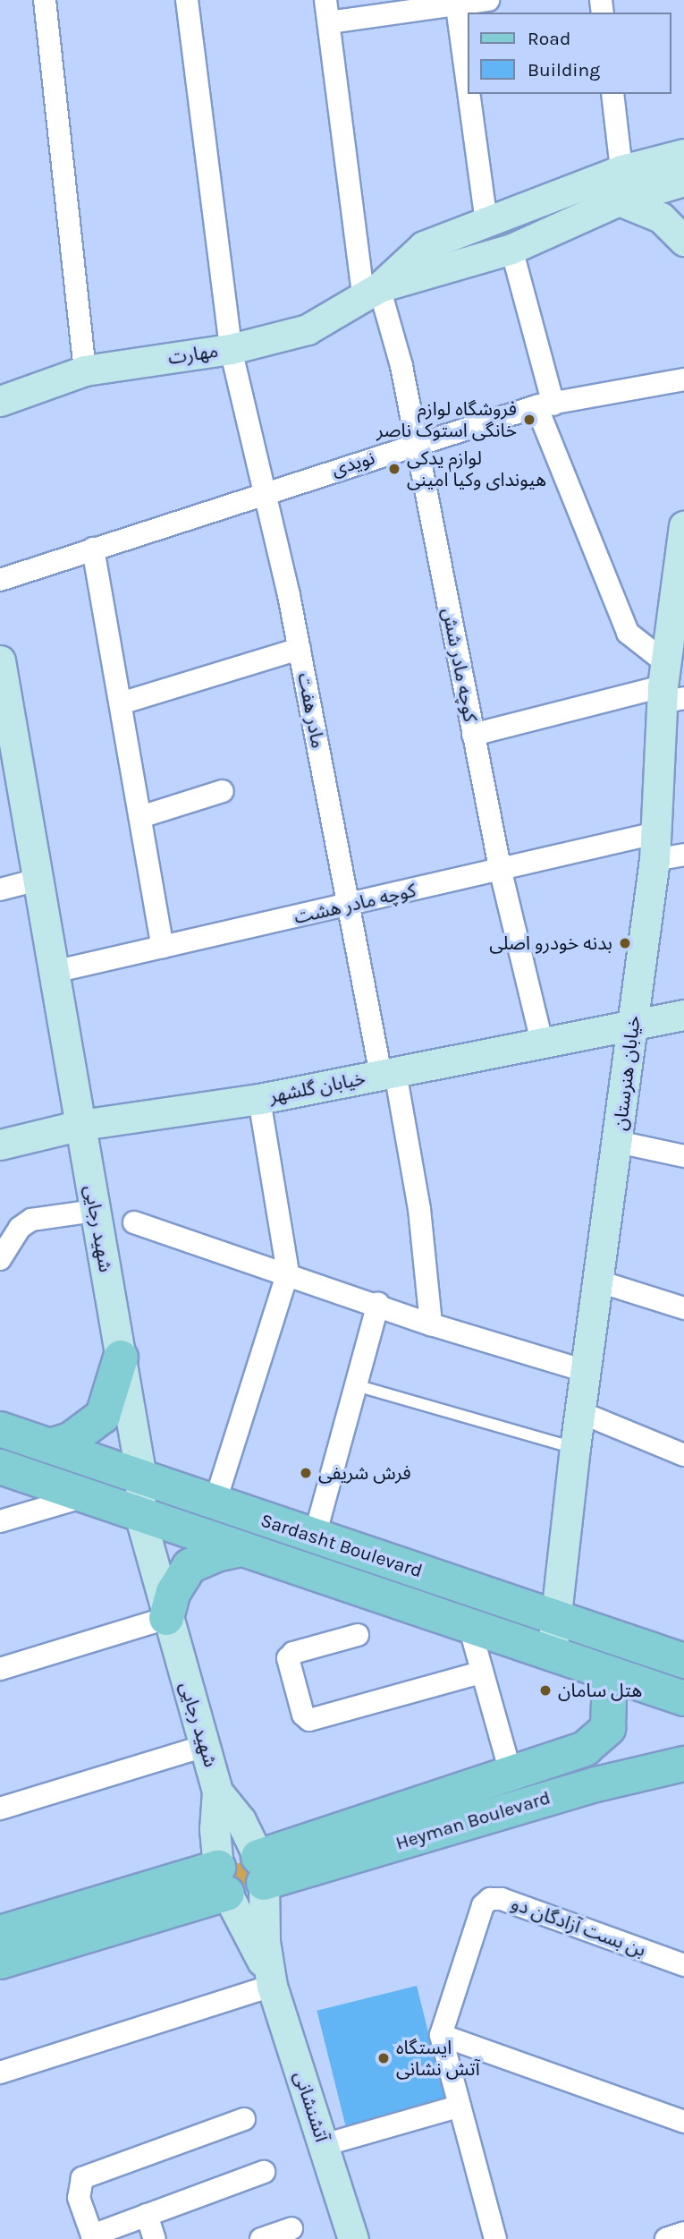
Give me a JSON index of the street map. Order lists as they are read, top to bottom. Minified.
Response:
{"streets":{"main road":["مهارت","خیابان هنرستان","خیابان گلشهر","شهید رجایی","Sardasht Boulevard","Heyman Boulevard","آتشنشانی"],"street":["نویدی","کوچه مادر شش","مادر هفت","کوچه مادر هشت","بن بست آزادگان دو"]},"crossings":[["مهارت","کوچه مادر شش"],["مهارت","مادر هفت"],["نویدی","کوچه مادر شش"],["نویدی","مادر هفت"],["کوچه مادر شش","کوچه مادر هشت"],["کوچه مادر شش","خیابان گلشهر"],["مادر هفت","کوچه مادر هشت"],["مادر هفت","خیابان گلشهر"],["کوچه مادر هشت","خیابان هنرستان"],["کوچه مادر هشت","شهید رجایی"],["خیابان هنرستان","خیابان گلشهر"],["خیابان هنرستان","Sardasht Boulevard"],["خیابان گلشهر","شهید رجایی"],["شهید رجایی","Sardasht Boulevard"],["شهید رجایی","Heyman Boulevard"],["شهید رجایی","آتشنشانی"],["Sardasht Boulevard","Heyman Boulevard"],["Heyman Boulevard","آتشنشانی"]],"places":["فروشگاه لوازم خانگى استوک ناصر","لوازم یدکى هیونداى وکیا امینى","بدنه خودرو اصلی","فرش شریفی","هتل سامان","ایستگاه آتش نشانی"],"legend":["Road","Building"]}
